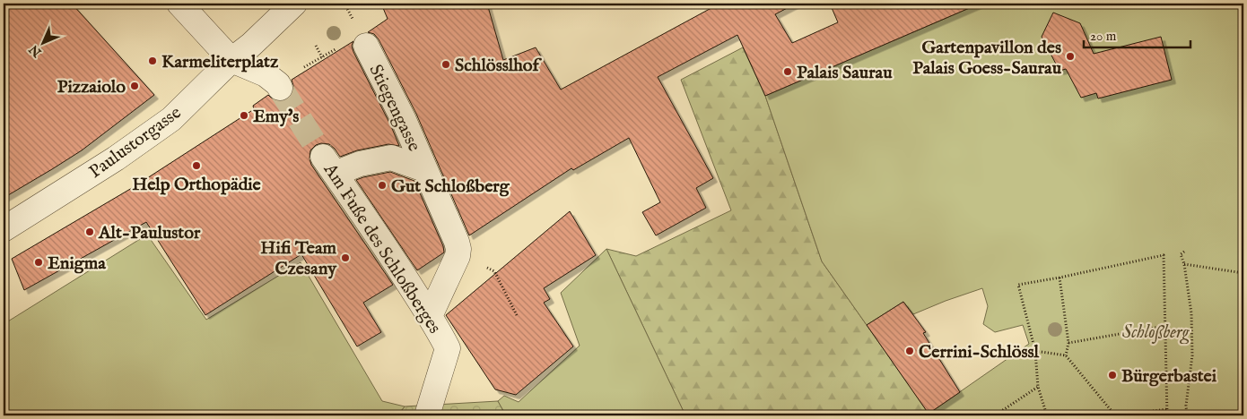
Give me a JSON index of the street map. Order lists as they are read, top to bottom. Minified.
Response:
{"streets":{"street":["Stiegengasse","Paulustorgasse","Am Fuße des Schloßberges"]},"crossings":[["Stiegengasse","Am Fuße des Schloßberges"]],"parks":["Schloßberg"],"places":["Gartenpavillon des Palais Goess-Saurau","Karmeliterplatz","Schlösslhof","Palais Saurau","Pizzaiolo","Emy's","Help Orthopädie","Gut Schloßberg","Alt-Paulustor","Hifi Team Czesany","Enigma","Cerrini-Schlössl","Bürgerbastei"],"scale_bar":"20 m","north":"bottom left"}
